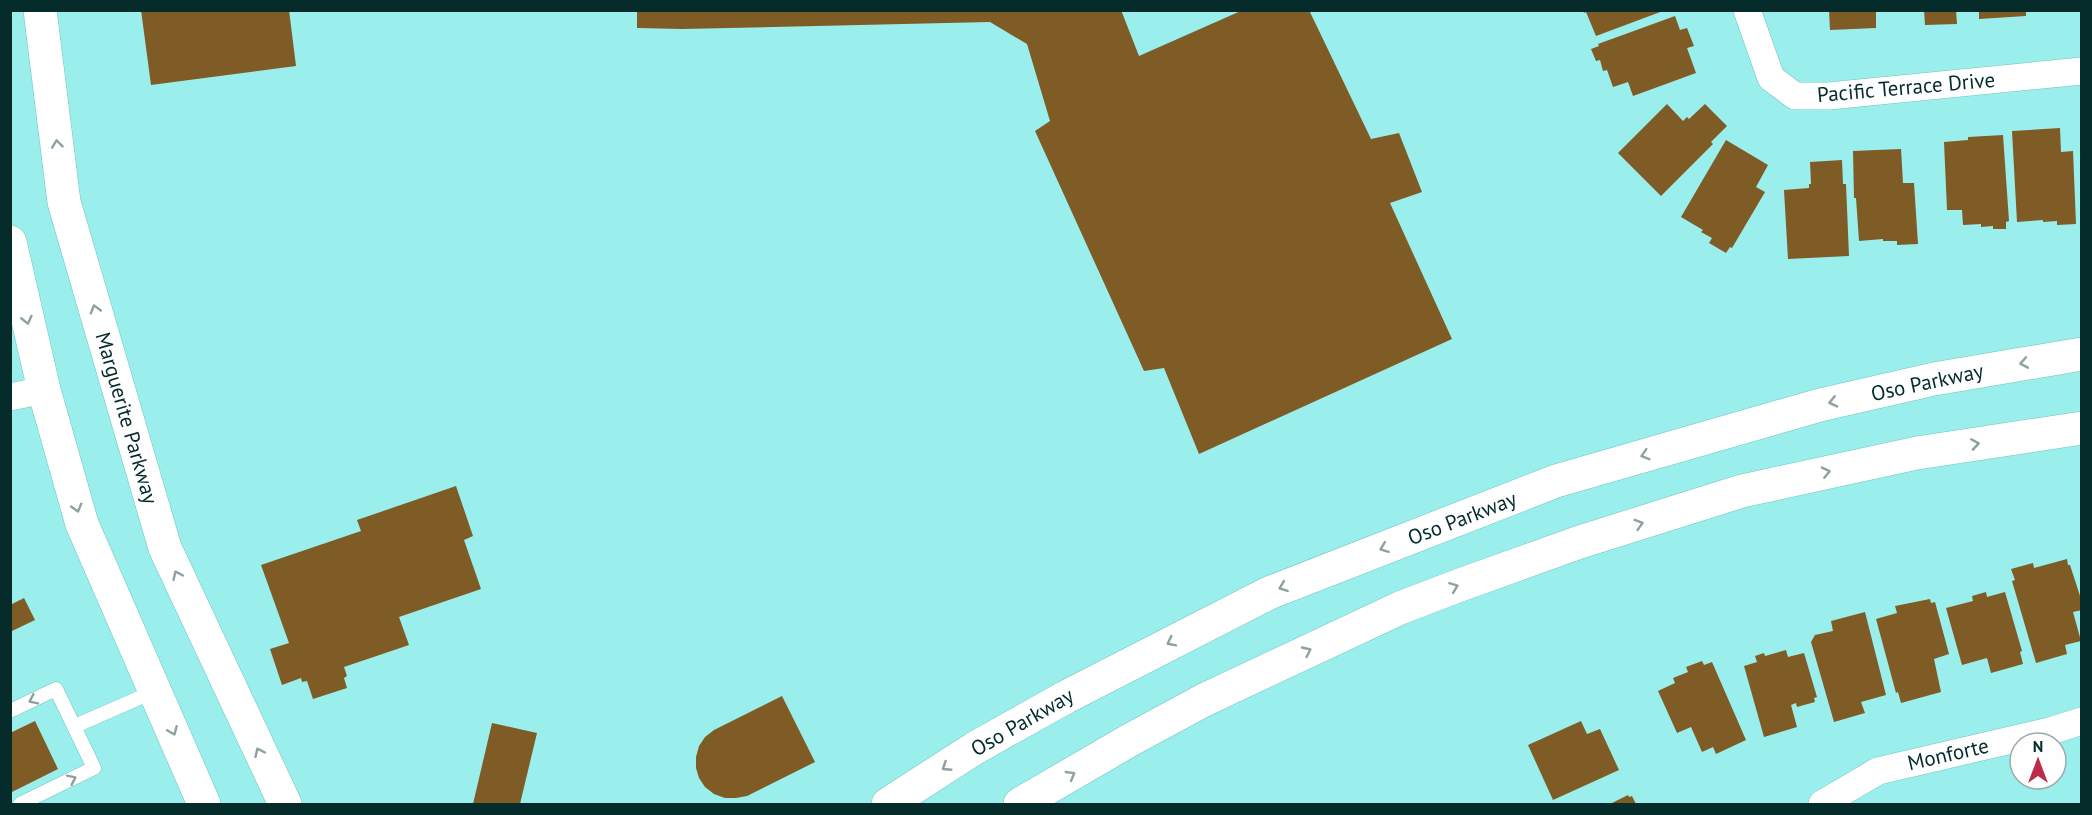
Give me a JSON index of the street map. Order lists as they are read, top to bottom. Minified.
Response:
{"streets":{"main road":["Oso Parkway","Marguerite Parkway"],"street":["Pacific Terrace Drive","Monforte"]},"north":"top"}
